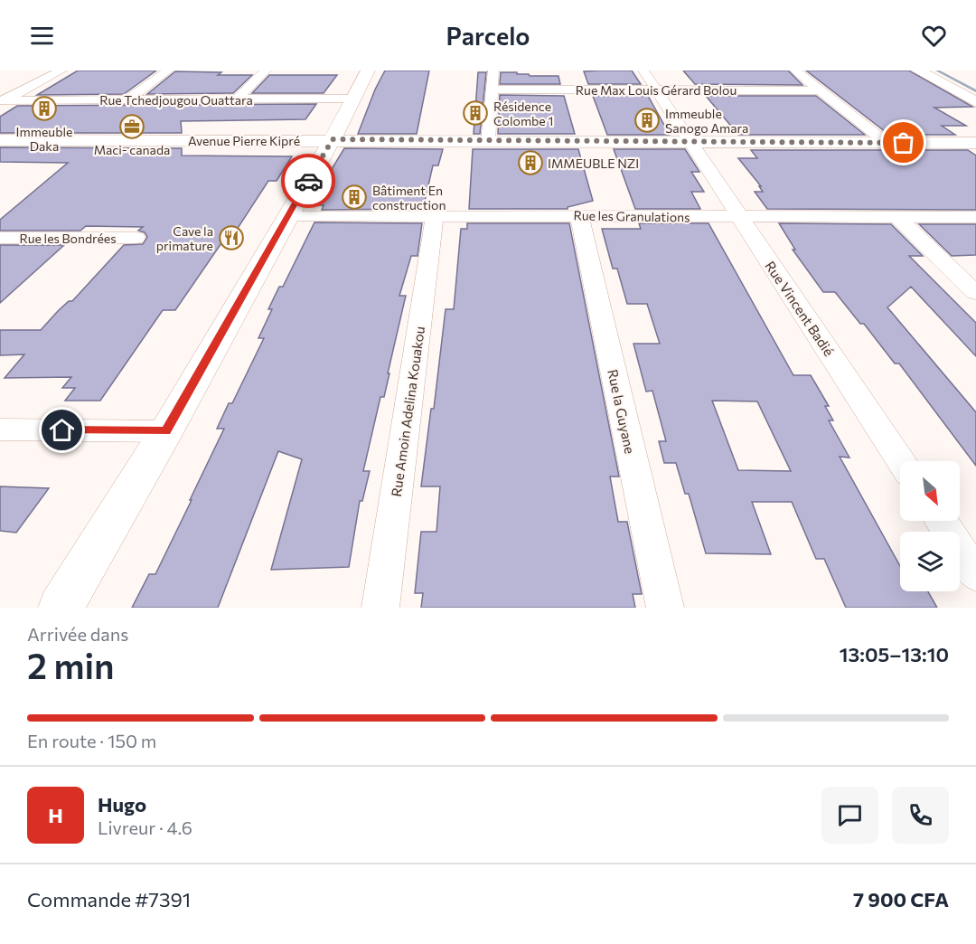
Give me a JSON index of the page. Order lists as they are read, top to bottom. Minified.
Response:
{"streets":{"street":["Rue Max Louis Gérard Bolou","Rue Tchedjougou Ouattara","Avenue Pierre Kipré","Rue les Granulations","Rue les Bondrées","Rue Vincent Badié","Rue Amoin Adelina Kouakou","Rue la Guyane"]},"crossings":[["Rue Max Louis Gérard Bolou","Rue Vincent Badié"],["Avenue Pierre Kipré","Rue Vincent Badié"],["Rue les Granulations","Rue Vincent Badié"],["Rue les Granulations","Rue Amoin Adelina Kouakou"],["Rue les Granulations","Rue la Guyane"]],"places":{"building":["Immeuble Daka","Résidence Colombe 1","Immeuble Sanogo Amara","IMMEUBLE NZI","Bâtiment En construction"],"office":["Maci- canada"],"restaurant":["Cave la primature"]},"north":"bottom right","page":{"header":"Parcelo","heading":["2 min","Arrivée dans","13:05–13:10"],"panel":["Hugo","Livreur · 4.6","Commande #7391","7 900 CFA"],"bar":"En route · 150 m","round":"H"}}
